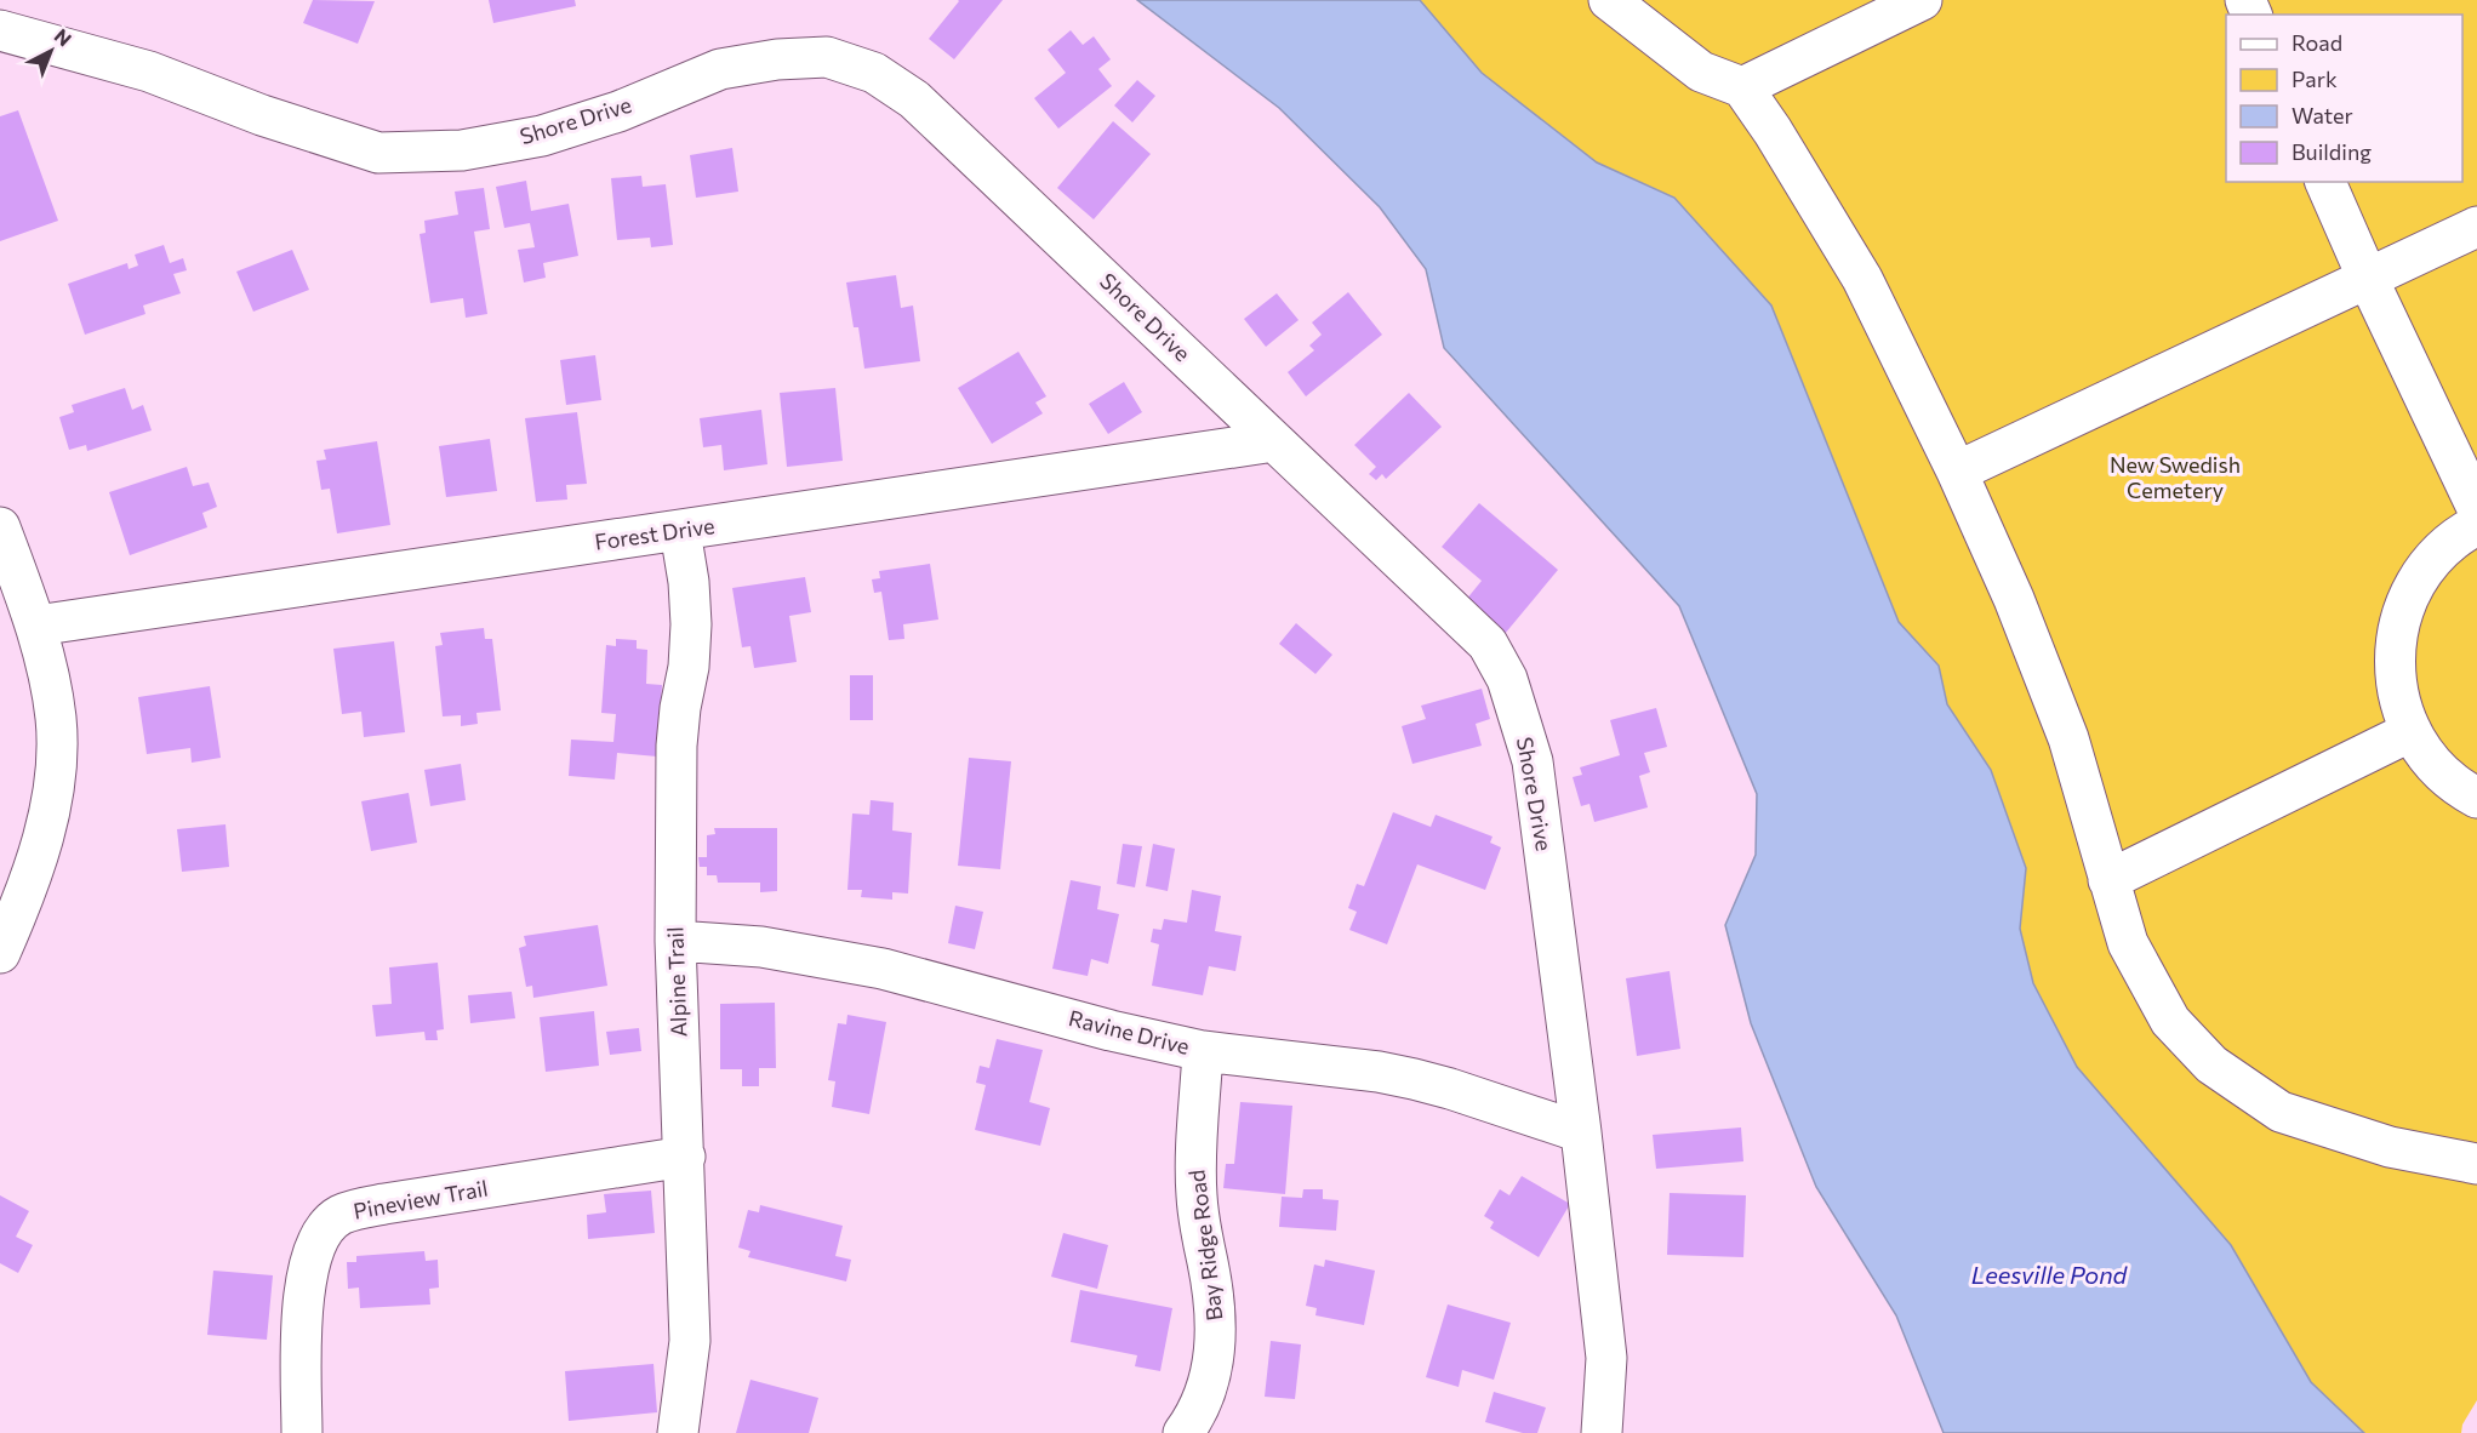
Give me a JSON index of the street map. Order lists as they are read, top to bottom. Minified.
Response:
{"streets":{"street":["Shore Drive","Forest Drive","Alpine Trail","Ravine Drive","Pineview Trail","Bay Ridge Road"]},"crossings":[["Shore Drive","Forest Drive"],["Shore Drive","Ravine Drive"],["Forest Drive","Alpine Trail"],["Alpine Trail","Ravine Drive"],["Alpine Trail","Pineview Trail"],["Ravine Drive","Bay Ridge Road"]],"water":["Leesville Pond"],"parks":["New Swedish Cemetery"],"legend":["Road","Park","Water","Building"],"north":"top right"}
